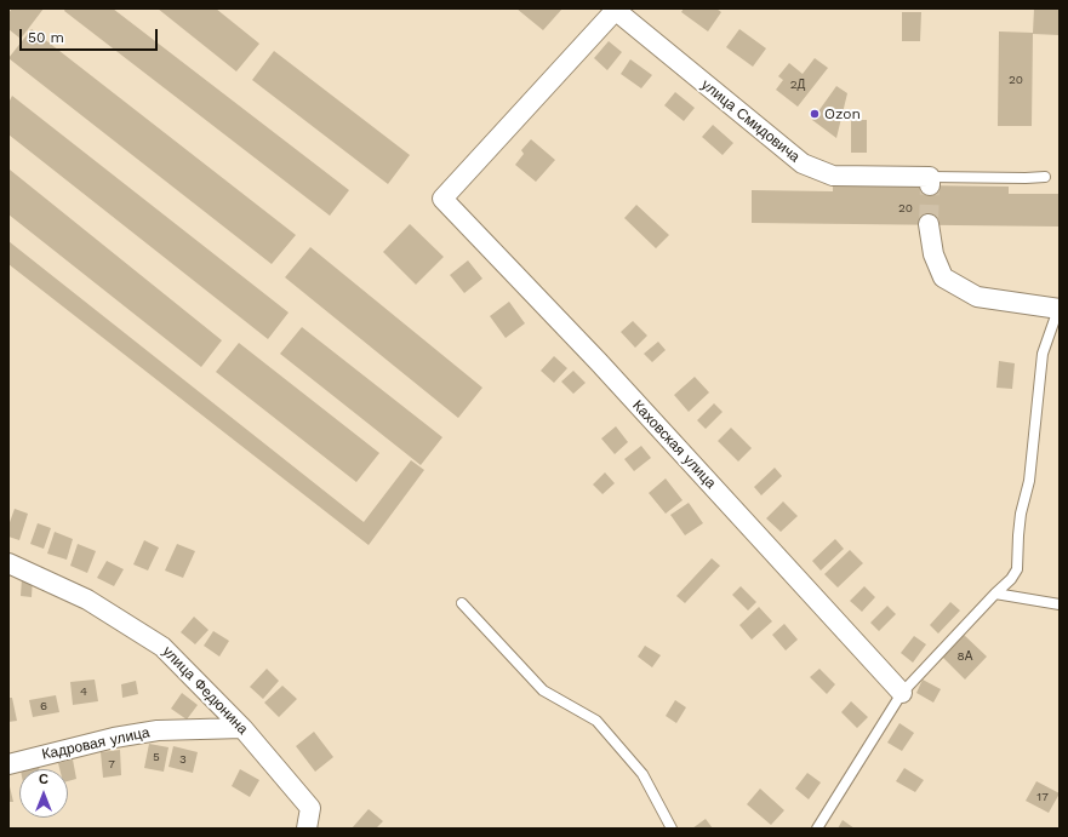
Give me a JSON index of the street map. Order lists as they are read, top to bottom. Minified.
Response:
{"streets":{"street":["улица Смидовича","Каховская улица","улица Федюнина","Кадровая улица"]},"crossings":[["улица Смидовича","Каховская улица"],["улица Федюнина","Кадровая улица"]],"places":["Ozon"],"house_numbers":["20","2Д","20","8А","4","6","5","3","7","17"],"scale_bar":"50 m","north":"top"}
